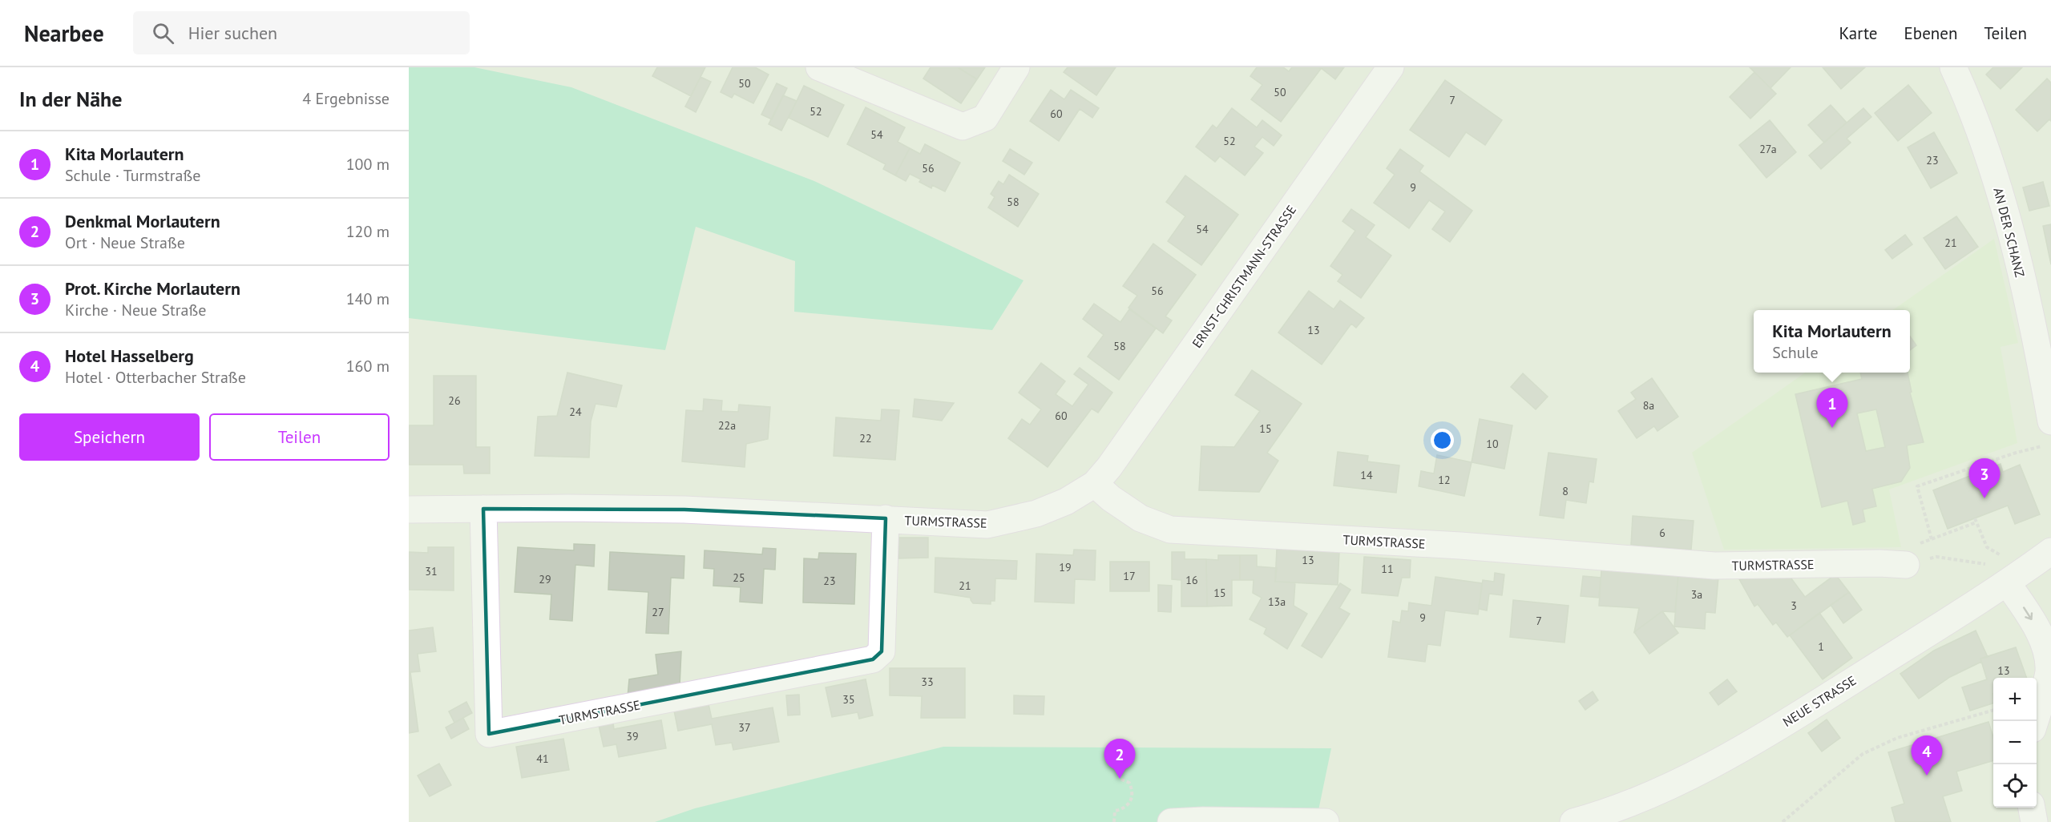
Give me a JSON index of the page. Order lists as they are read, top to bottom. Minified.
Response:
{"streets":{"street":["AN DER SCHANZ","ERNST-CHRISTMANN-STRASSE","TURMSTRASSE","NEUE STRASSE"]},"crossings":[["ERNST-CHRISTMANN-STRASSE","TURMSTRASSE"]],"house_numbers":["50","50","7","52","60","54","52","27a","23","56","9","58","54","21","56","13","58","26","8a","24","60","22a","15","22","10","14","12","8","6","13","19","11","31","17","25","29","16","23","21","15","3a","13a","3","27","9","7","1","13","33","35","37","39","41"],"page":{"header":"Nearbee","search":"Hier suchen","nav":["Karte","Ebenen","Teilen"],"heading":["In der Nähe","4 Ergebnisse"],"list":[{"mark":"1","name":"Kita Morlautern","note":"Schule · Turmstraße","value":"100 m"},{"mark":"2","name":"Denkmal Morlautern","note":"Ort · Neue Straße","value":"120 m"},{"mark":"3","name":"Prot. Kirche Morlautern","note":"Kirche · Neue Straße","value":"140 m"},{"mark":"4","name":"Hotel Hasselberg","note":"Hotel · Otterbacher Straße","value":"160 m"}],"popup":["Kita Morlautern","Schule"],"pins":["1","3","4","2"],"buttons":["Speichern","Teilen"],"map_buttons":["+","−"]}}
